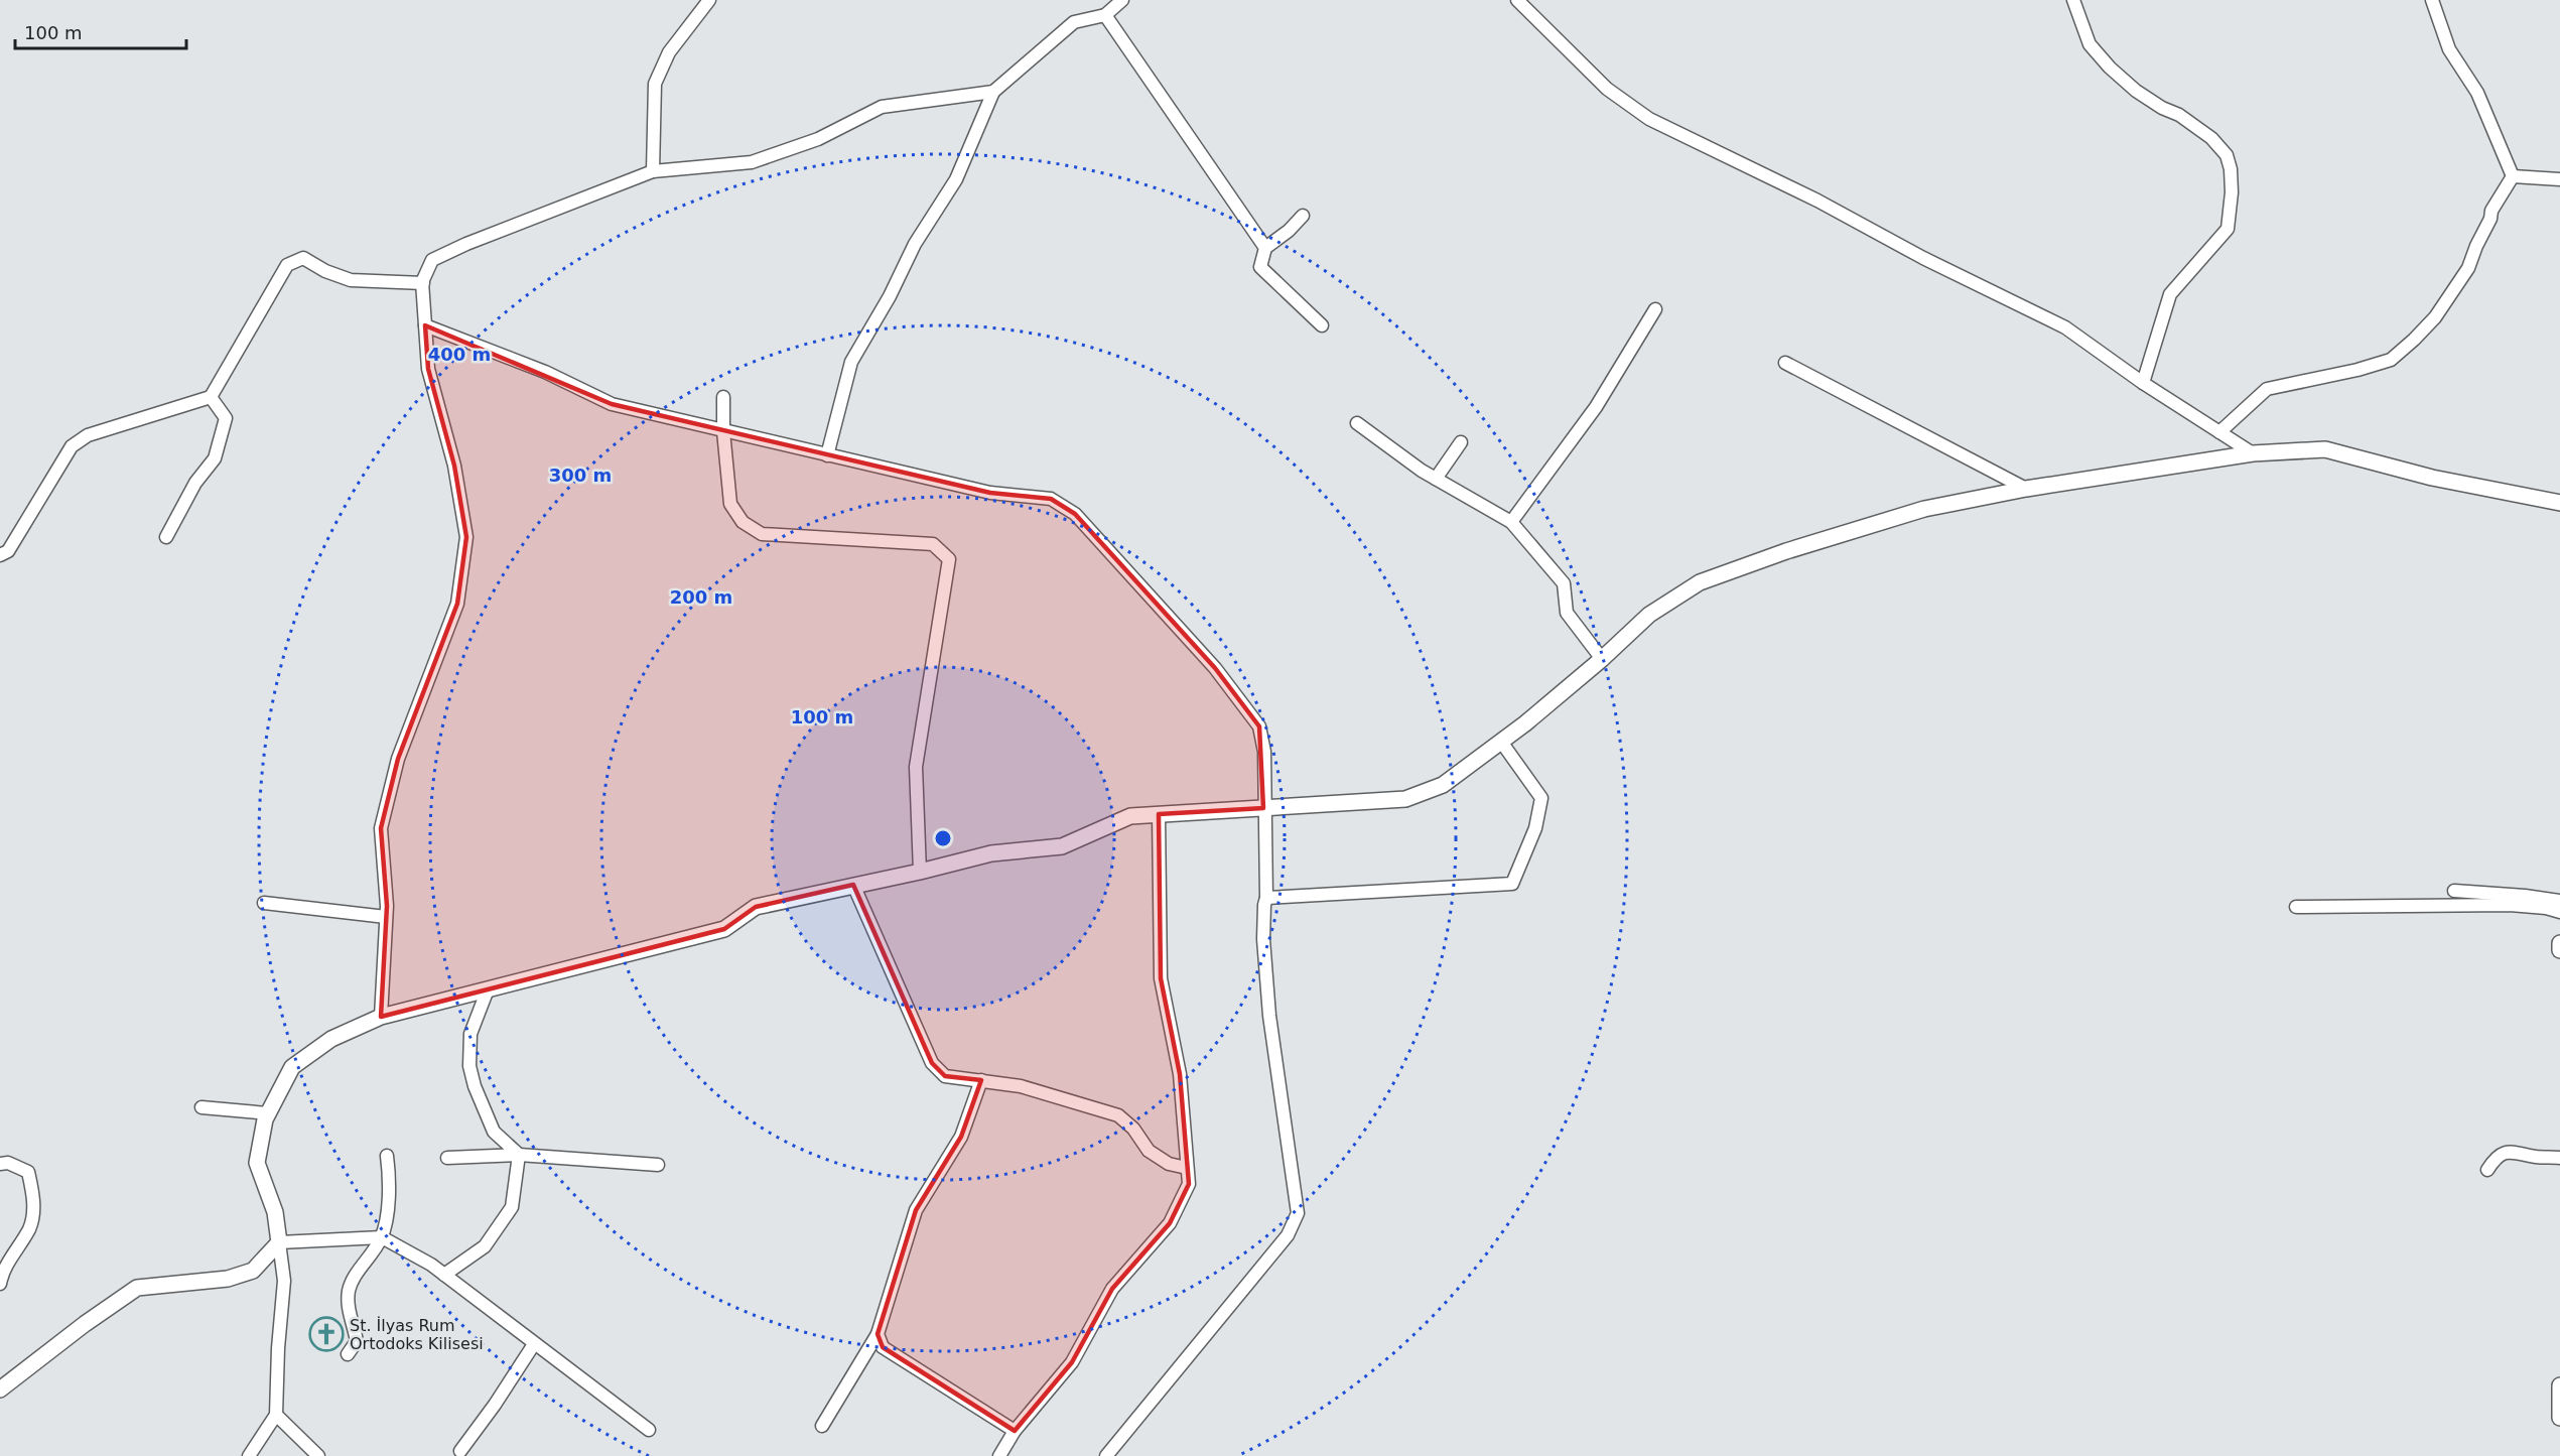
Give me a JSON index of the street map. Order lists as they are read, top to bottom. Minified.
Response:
{"places":{"church":["St. İlyas Rum Ortodoks Kilisesi"]},"scale_bar":"100 m","rings":["400 m","300 m","200 m","100 m"]}
